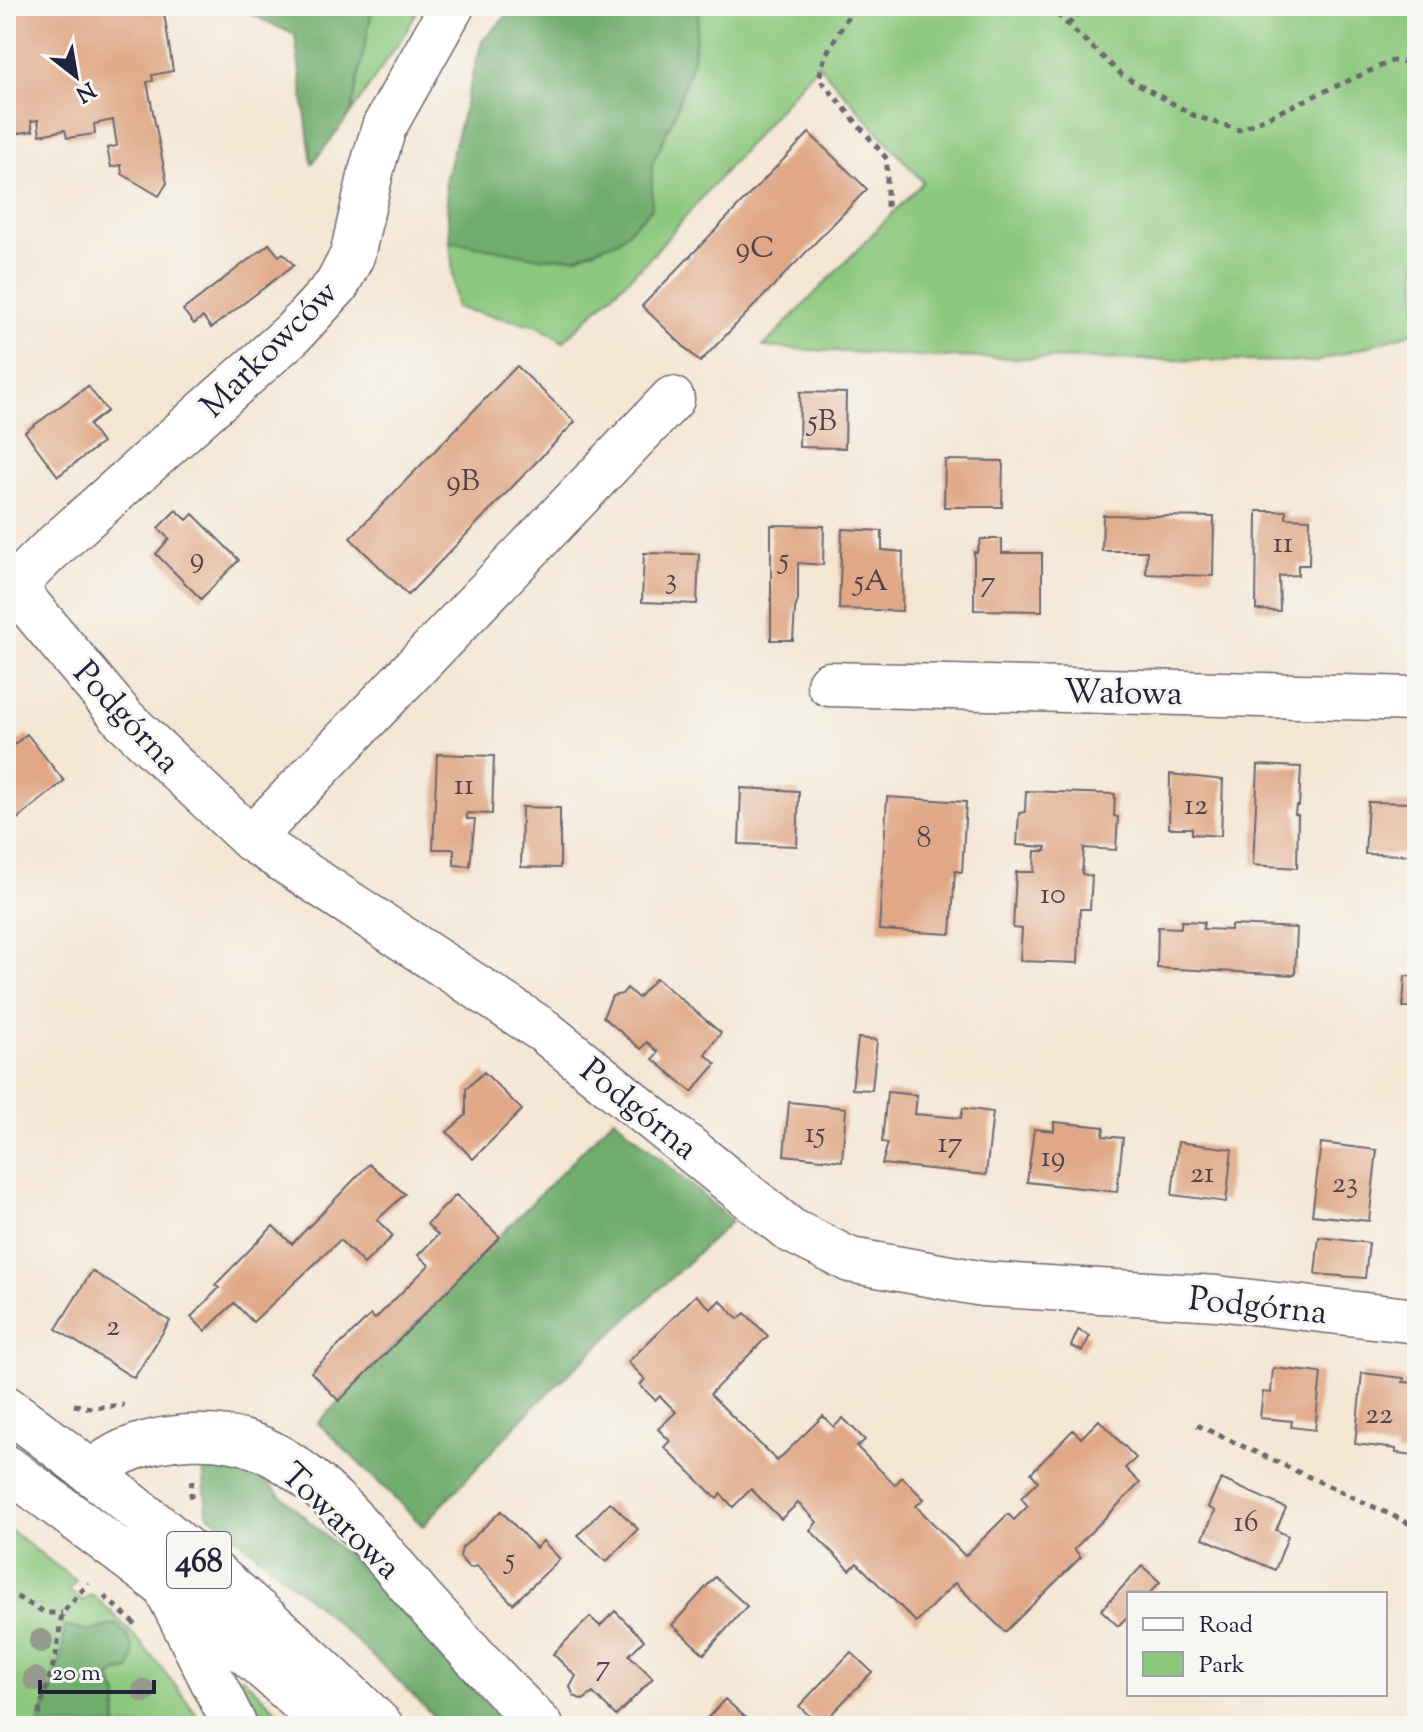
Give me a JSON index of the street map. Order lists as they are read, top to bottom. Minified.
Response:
{"streets":{"street":["Markowców","Wałowa","Podgórna","Towarowa","468"]},"crossings":[["Markowców","Podgórna"],["Towarowa","468"]],"house_numbers":["9C","5B","9B","11","9","5","3","5A","7","11","12","8","10","15","17","19","21","23","2","22","16","5","7"],"legend":["Road","Park"],"scale_bar":"20 m","north":"bottom right"}
